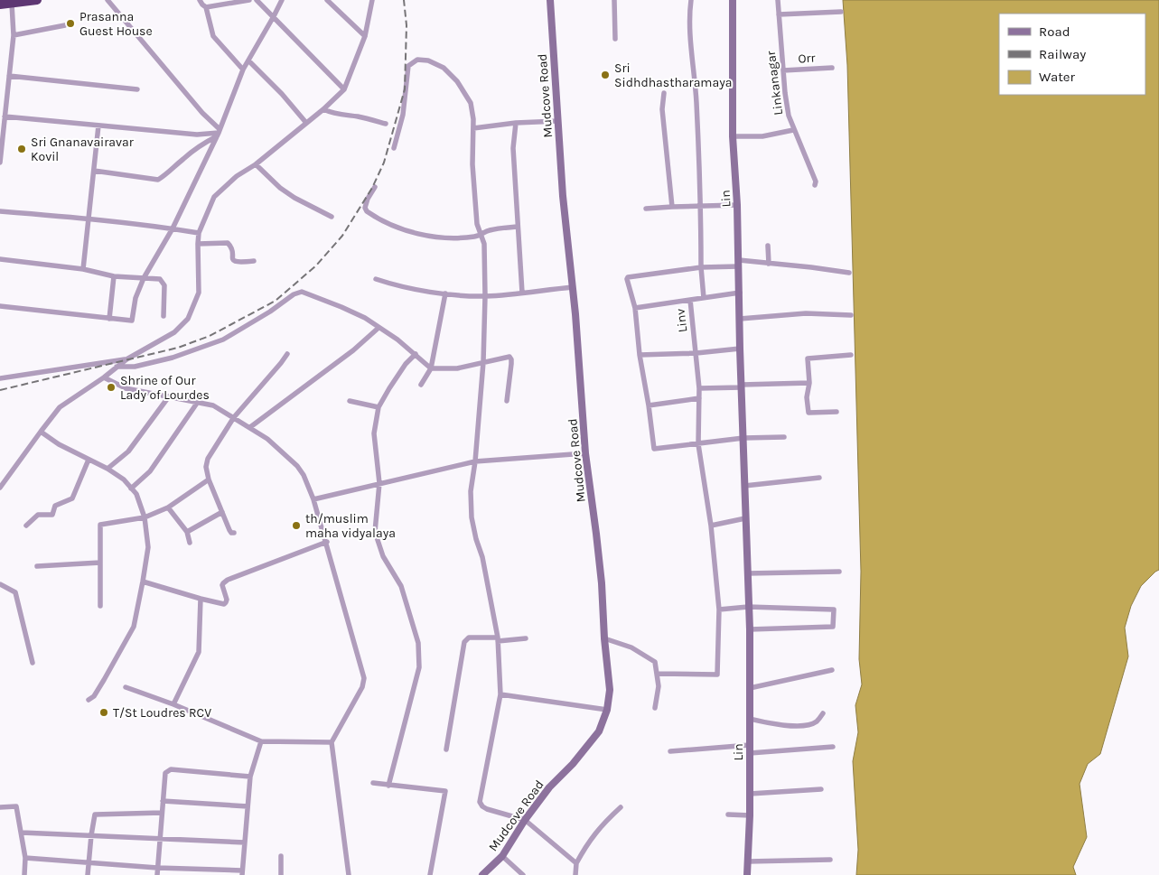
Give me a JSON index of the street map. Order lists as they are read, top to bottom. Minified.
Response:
{"streets":{"street":["Orr","Linkanagar","Mudcove Road","Lin","Linv"]},"crossings":[["Orr","Linkanagar"],["Lin","Linv"]],"places":["Prasanna Guest House","Sri Sidhdhastharamaya","Sri Gnanavairavar Kovil","Shrine of Our Lady of Lourdes","th/muslim maha vidyalaya","T/St Loudres RCV"],"legend":["Road","Railway","Water"]}
